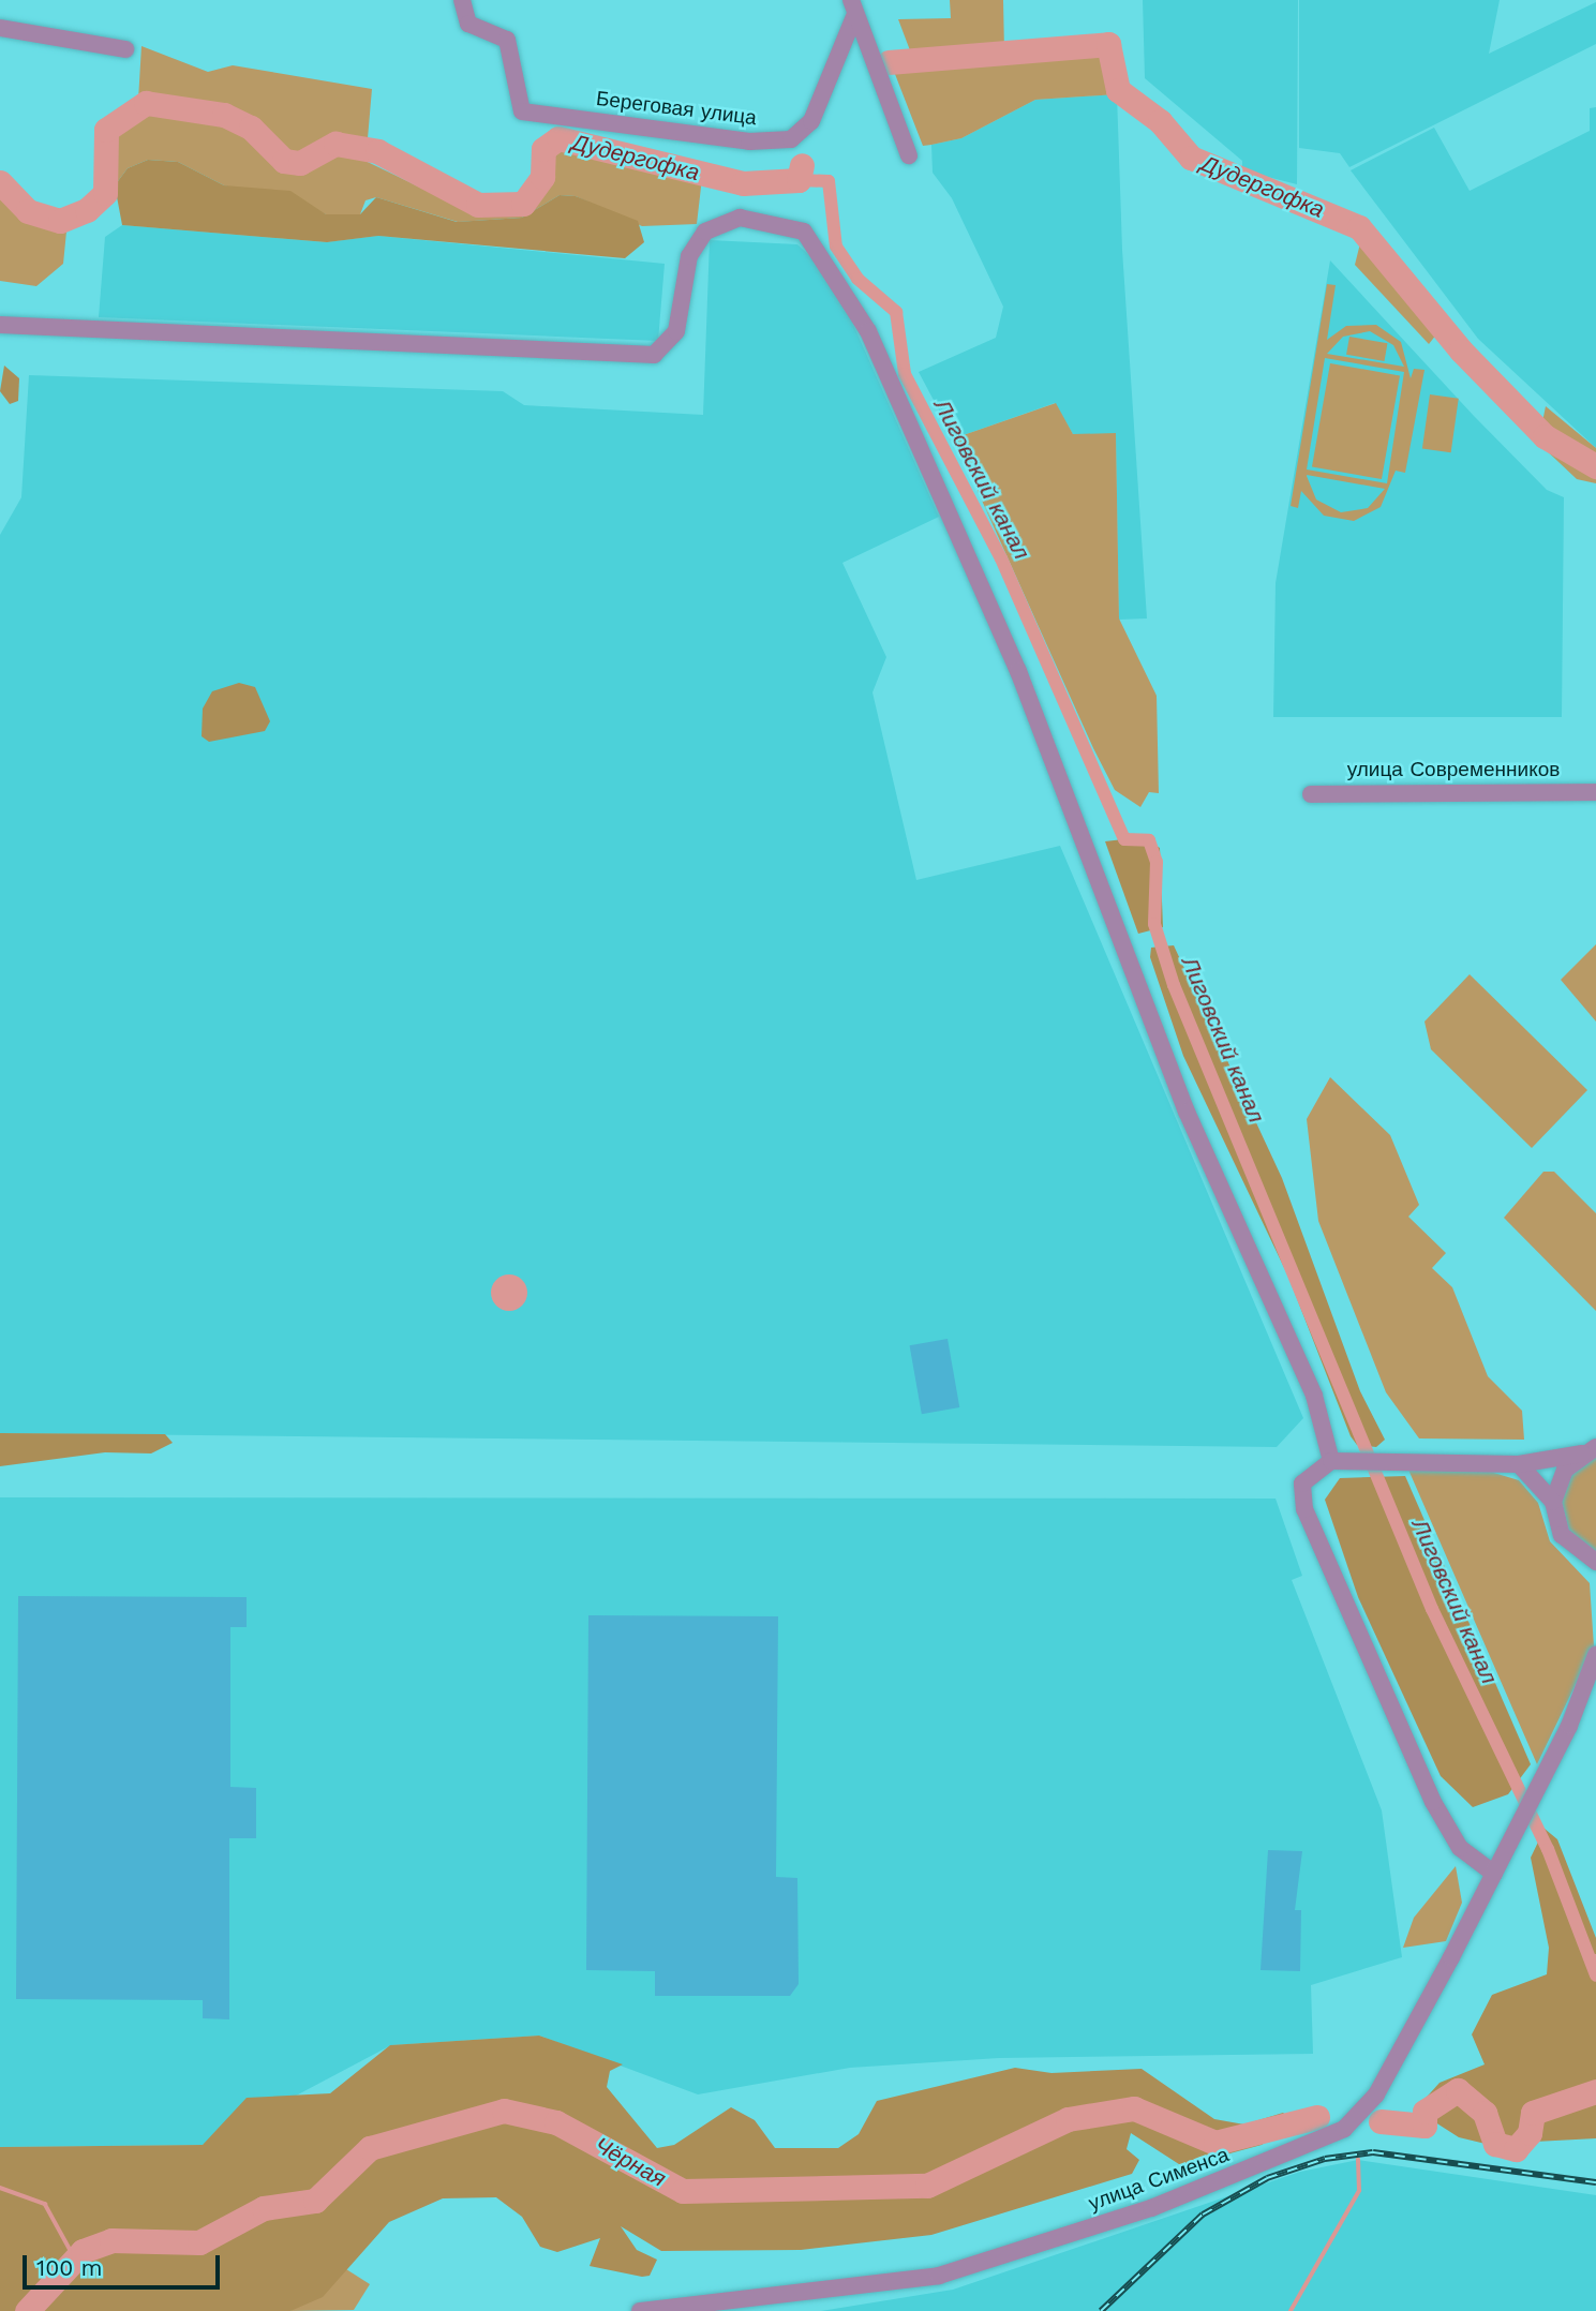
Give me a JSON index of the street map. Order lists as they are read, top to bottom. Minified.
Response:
{"streets":{"street":["Береговая улица","улица Современников","улица Сименса"]},"water":["Дудергофка","Лиговский канал","Чёрная"],"scale_bar":"100 m"}
